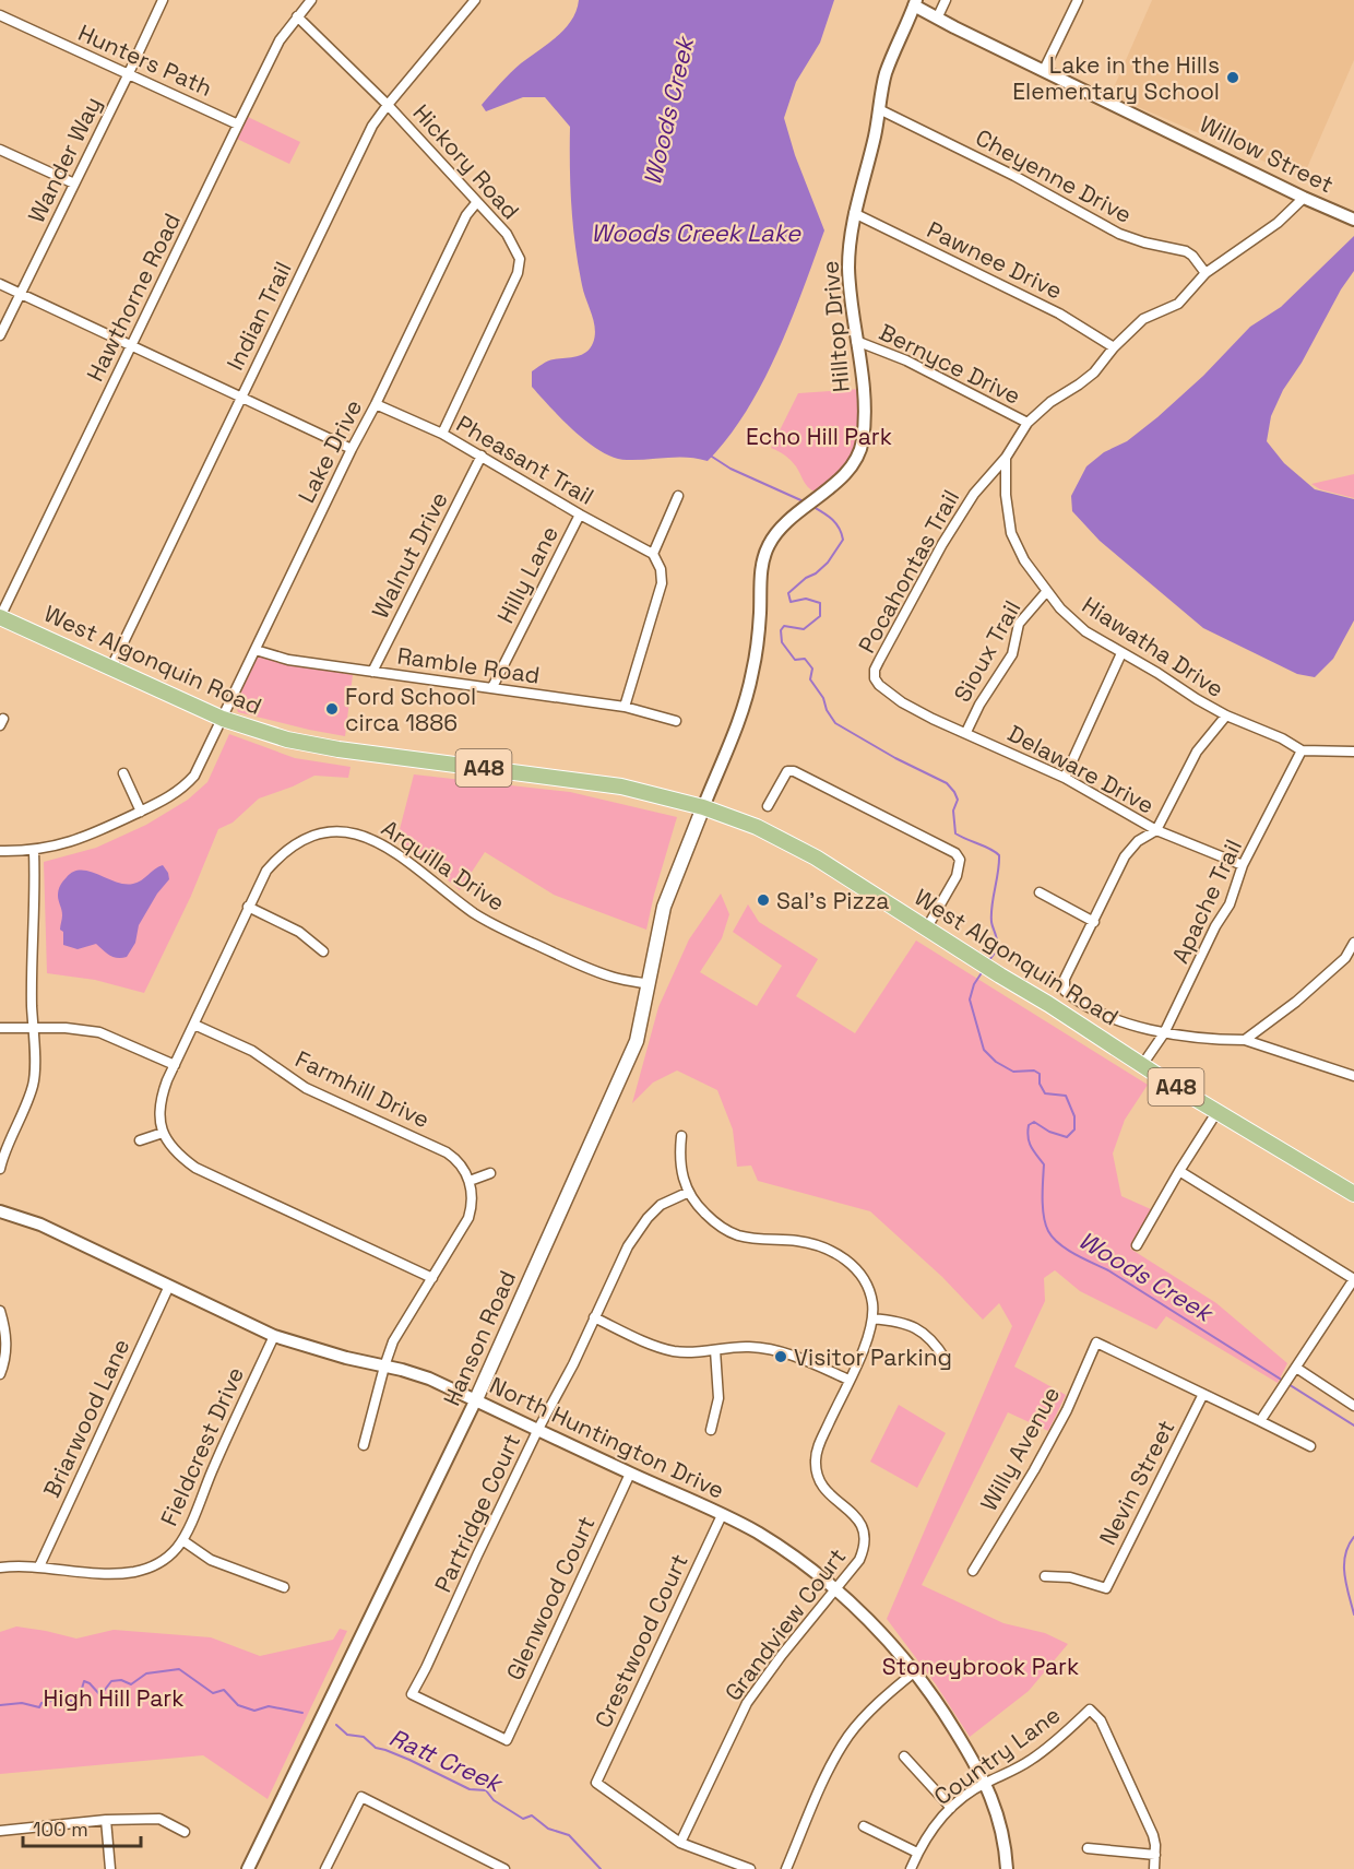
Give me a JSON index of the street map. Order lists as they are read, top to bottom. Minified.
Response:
{"streets":{"main road":["West Algonquin Road","A48","Hanson Road"],"street":["Hunters Path","Willow Street","Wander Way","Hickory Road","Cheyenne Drive","Pawnee Drive","Hawthorne Road","Indian Trail","Hilltop Drive","Bernyce Drive","Lake Drive","Pheasant Trail","Walnut Drive","Pocahontas Trail","Hilly Lane","Hiawatha Drive","Sioux Trail","Ramble Road","Delaware Drive","Arquilla Drive","Apache Trail","Farmhill Drive","Briarwood Lane","North Huntington Drive","Fieldcrest Drive","Willy Avenue","Nevin Street","Partridge Court","Glenwood Court","Grandview Court","Crestwood Court","Country Lane"]},"crossings":[["Hunters Path","Wander Way"],["Hunters Path","Hawthorne Road"],["Willow Street","Hilltop Drive"],["Hickory Road","Hawthorne Road"],["Hickory Road","Indian Trail"],["Hickory Road","Lake Drive"],["Hickory Road","Pheasant Trail"],["Cheyenne Drive","Hilltop Drive"],["Pawnee Drive","Hilltop Drive"],["Hawthorne Road","West Algonquin Road"],["Indian Trail","West Algonquin Road"],["Hilltop Drive","Bernyce Drive"],["Hilltop Drive","West Algonquin Road"],["Hilltop Drive","Hanson Road"],["Lake Drive","Pheasant Trail"],["Lake Drive","West Algonquin Road"],["Lake Drive","Ramble Road"],["Pheasant Trail","Walnut Drive"],["Pheasant Trail","Hilly Lane"],["Walnut Drive","Ramble Road"],["Pocahontas Trail","Hiawatha Drive"],["Pocahontas Trail","Delaware Drive"],["Hilly Lane","Ramble Road"],["Hiawatha Drive","Sioux Trail"],["Hiawatha Drive","Apache Trail"],["Sioux Trail","Delaware Drive"],["West Algonquin Road","Apache Trail"],["West Algonquin Road","Hanson Road"],["Delaware Drive","Apache Trail"],["Arquilla Drive","Farmhill Drive"],["Arquilla Drive","Hanson Road"],["Hanson Road","North Huntington Drive"],["Briarwood Lane","North Huntington Drive"],["Briarwood Lane","Fieldcrest Drive"],["North Huntington Drive","Fieldcrest Drive"],["North Huntington Drive","Partridge Court"],["North Huntington Drive","Glenwood Court"],["North Huntington Drive","Grandview Court"],["North Huntington Drive","Crestwood Court"],["North Huntington Drive","Country Lane"],["Willy Avenue","Nevin Street"],["Partridge Court","Glenwood Court"],["Partridge Court","Grandview Court"],["Grandview Court","Crestwood Court"]],"water":["Woods Creek","Woods Creek Lake","Ratt Creek"],"parks":["Echo Hill Park","Stoneybrook Park","High Hill Park"],"places":["Lake in the Hills Elementary School","Ford School circa 1886","Sal's Pizza","Visitor Parking"],"scale_bar":"100 m"}
